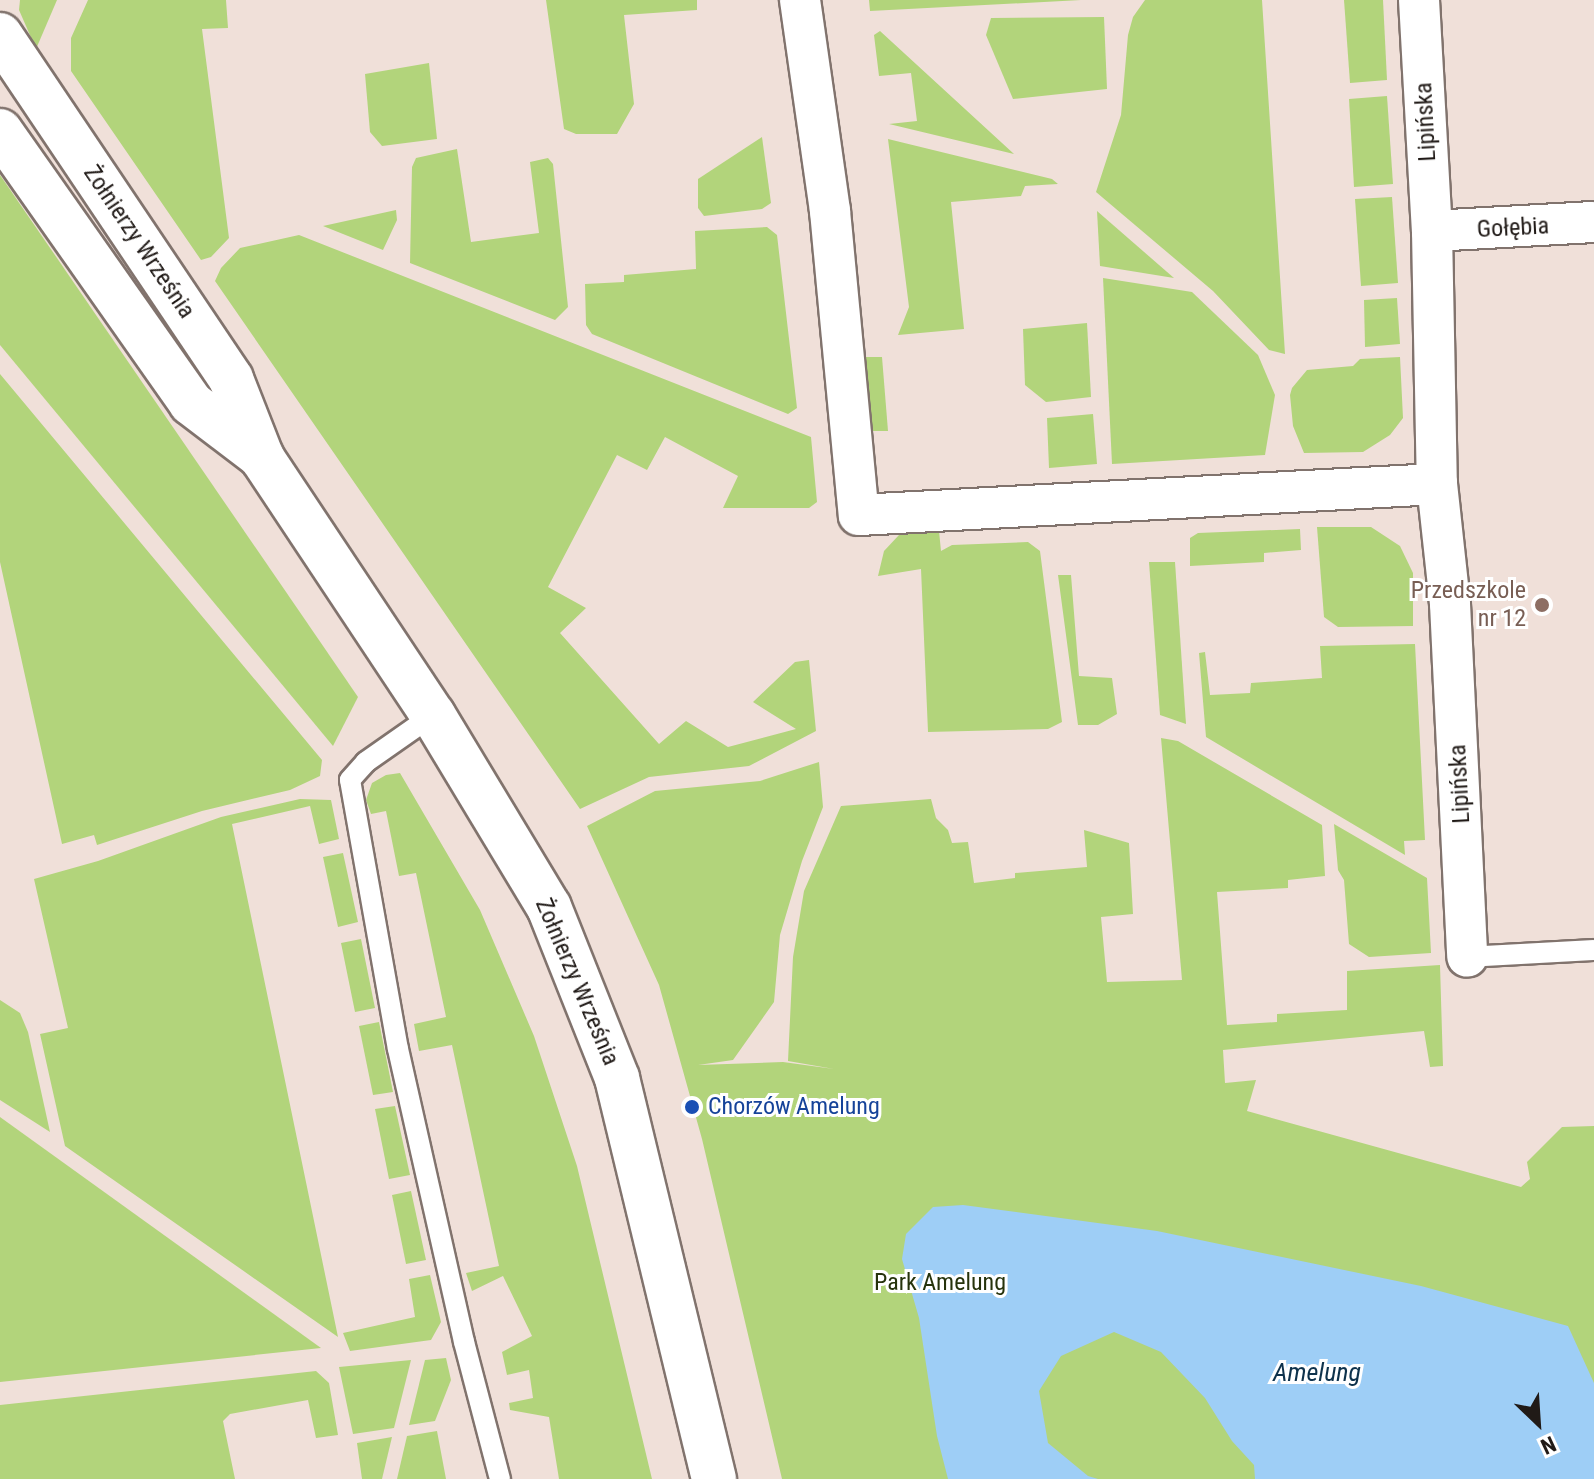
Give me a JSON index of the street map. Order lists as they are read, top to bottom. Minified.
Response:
{"streets":{"main road":["Żołnierzy Września"],"street":["Lipińska","Gołębia"]},"crossings":[["Lipińska","Gołębia"]],"water":["Amelung"],"parks":["Park Amelung"],"places":["Przedszkole nr 12","Chorzów Amelung"],"north":"bottom right"}
